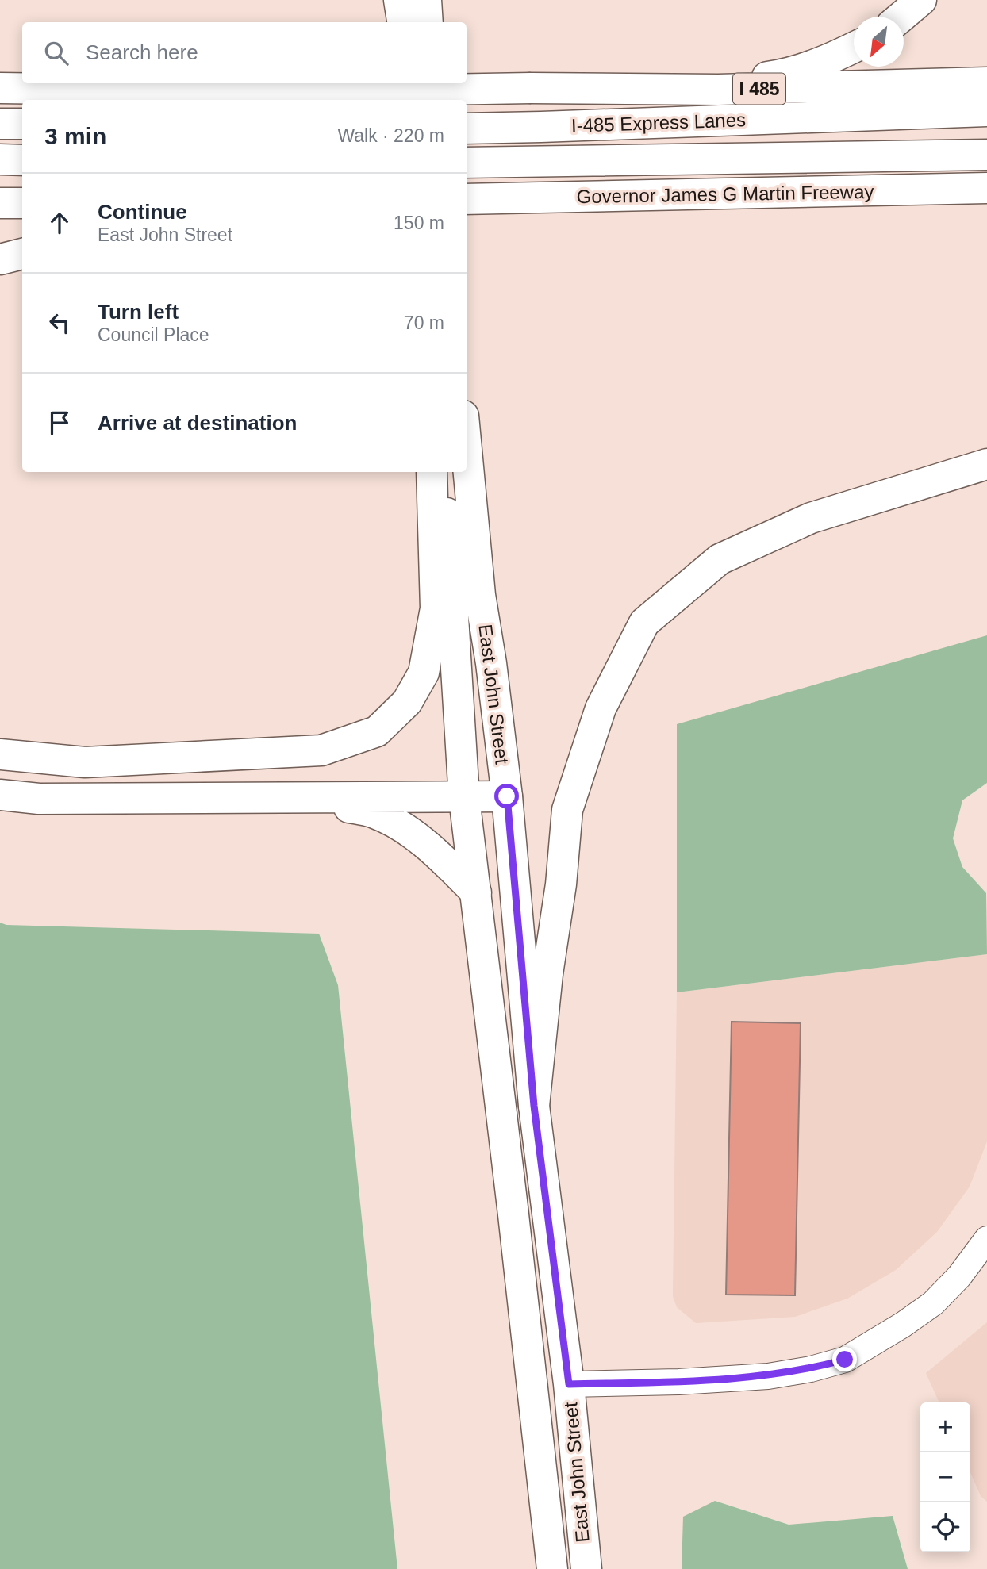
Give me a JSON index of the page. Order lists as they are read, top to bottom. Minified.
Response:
{"streets":{"main road":["I 485","I-485 Express Lanes","Governor James G Martin Freeway","East John Street"]},"north":"bottom left","page":{"search":"Search here","heading":["3 min","Walk · 220 m"],"list":[["Continue","East John Street","150 m"],["Turn left","Council Place","70 m"],"Arrive at destination"],"map_buttons":["+","−"]}}
